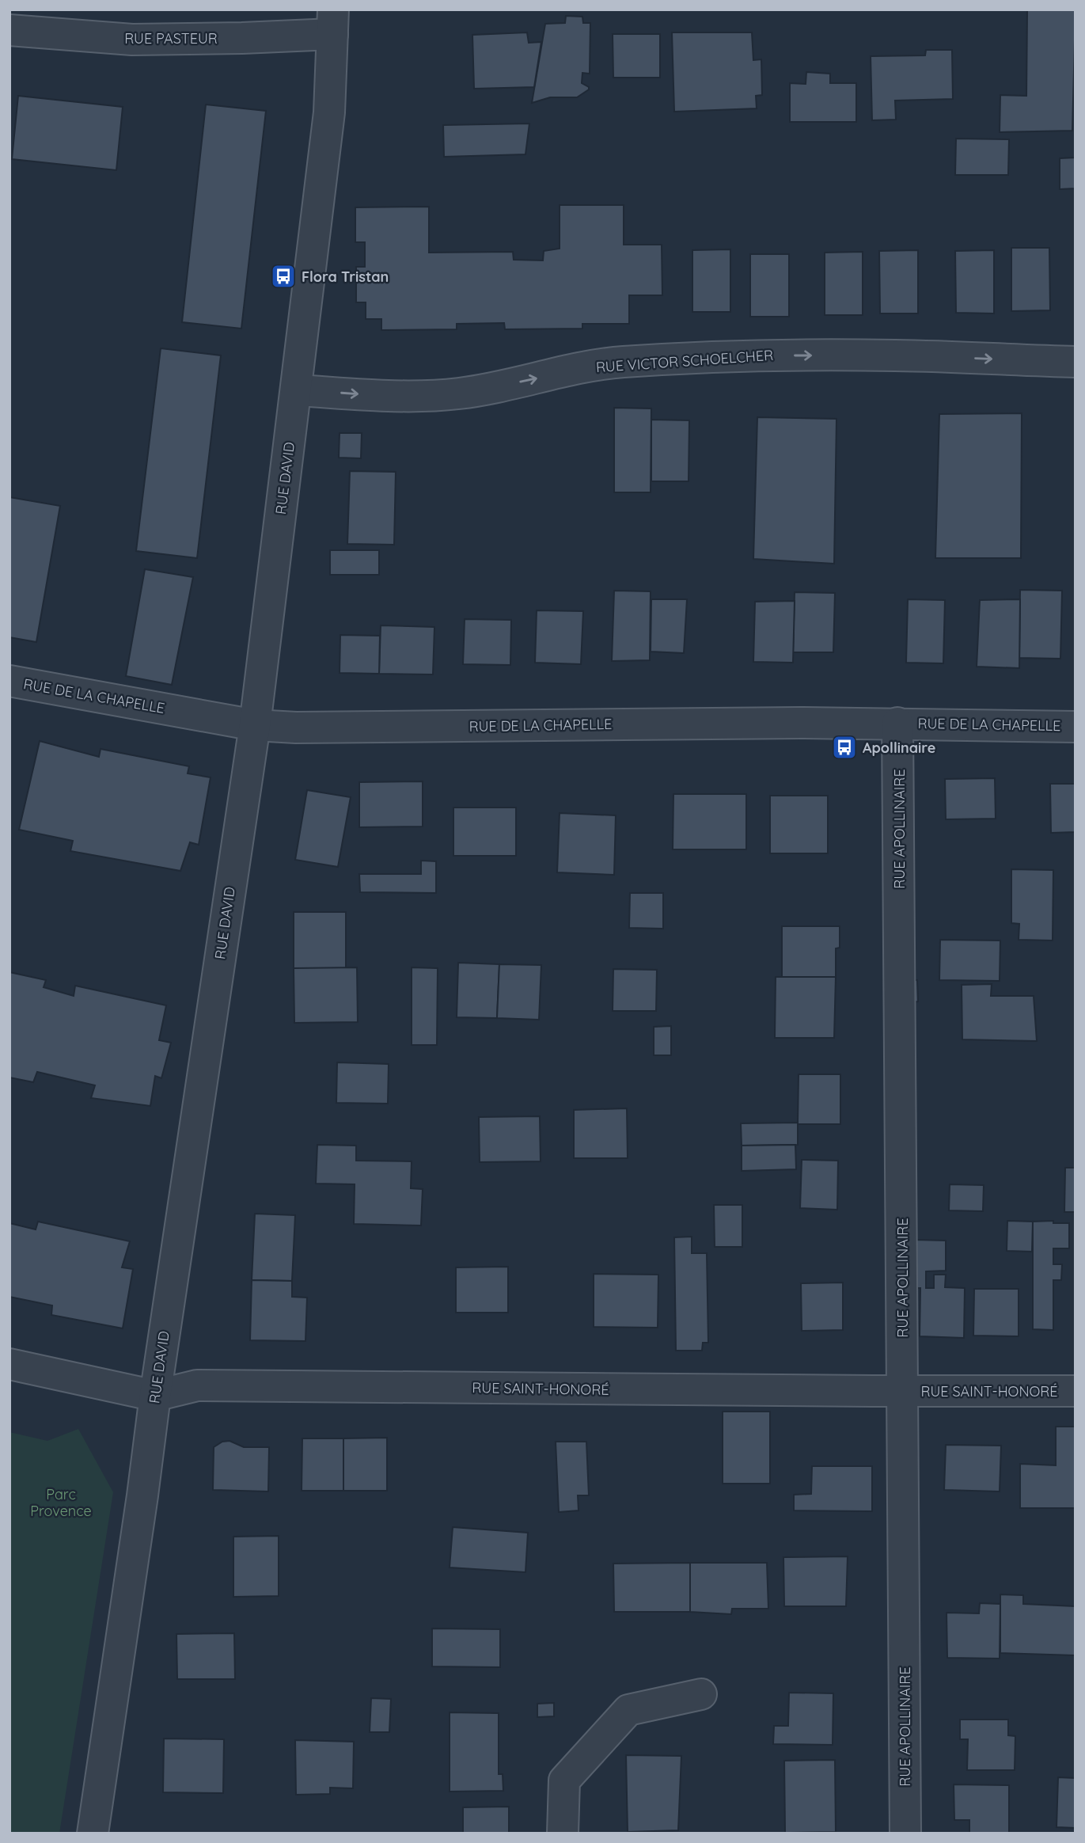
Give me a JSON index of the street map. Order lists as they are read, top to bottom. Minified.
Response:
{"streets":{"street":["RUE PASTEUR","RUE VICTOR SCHOELCHER","RUE DAVID","RUE DE LA CHAPELLE","RUE APOLLINAIRE","RUE SAINT-HONORÉ"]},"crossings":[["RUE PASTEUR","RUE DAVID"],["RUE VICTOR SCHOELCHER","RUE DAVID"],["RUE DAVID","RUE DE LA CHAPELLE"],["RUE DAVID","RUE SAINT-HONORÉ"],["RUE DE LA CHAPELLE","RUE APOLLINAIRE"],["RUE APOLLINAIRE","RUE SAINT-HONORÉ"]],"one_way":["RUE VICTOR SCHOELCHER"],"parks":["Parc Provence"],"places":{"bus stop":["Flora Tristan","Apollinaire"]}}
